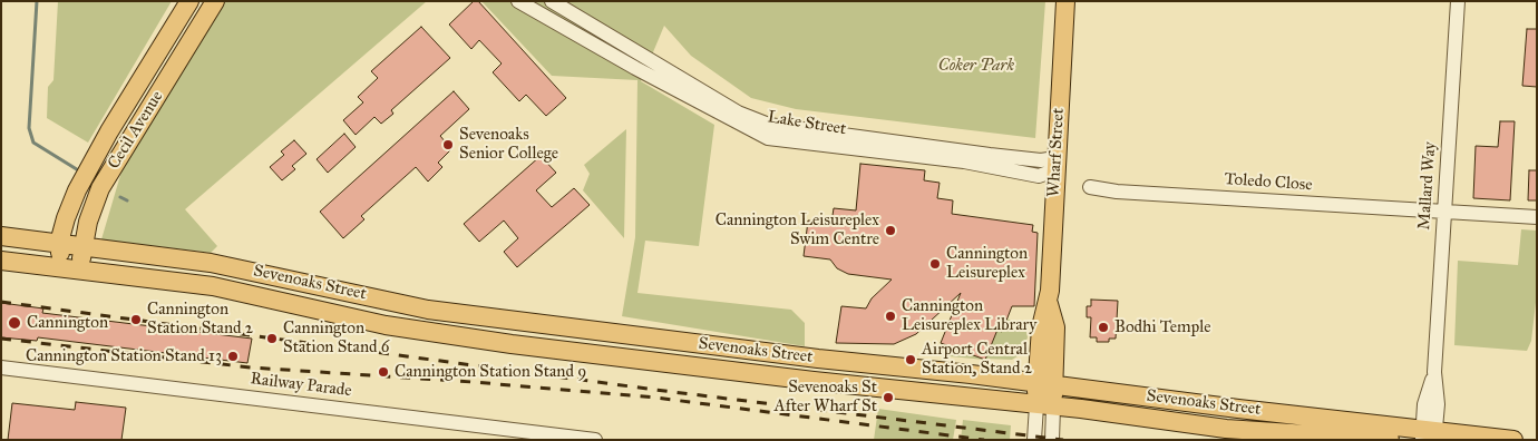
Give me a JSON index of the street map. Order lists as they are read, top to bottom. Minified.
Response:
{"streets":{"main road":["Cecil Avenue","Wharf Street","Sevenoaks Street"],"street":["Lake Street","Toledo Close","Mallard Way","Railway Parade"]},"crossings":[["Lake Street","Wharf Street"],["Cecil Avenue","Sevenoaks Street"],["Wharf Street","Sevenoaks Street"],["Toledo Close","Mallard Way"],["Mallard Way","Sevenoaks Street"]],"parks":["Coker Park"],"places":["Sevenoaks Senior College","Cannington Leisureplex Swim Centre","Cannington Leisureplex","Cannington Leisureplex Library","Cannington Station Stand 2","Cannington","Bodhi Temple","Cannington Station Stand 6","Cannington Station Stand 13","Airport Central Station, Stand 2","Cannington Station Stand 9","Sevenoaks St After Wharf St"]}
